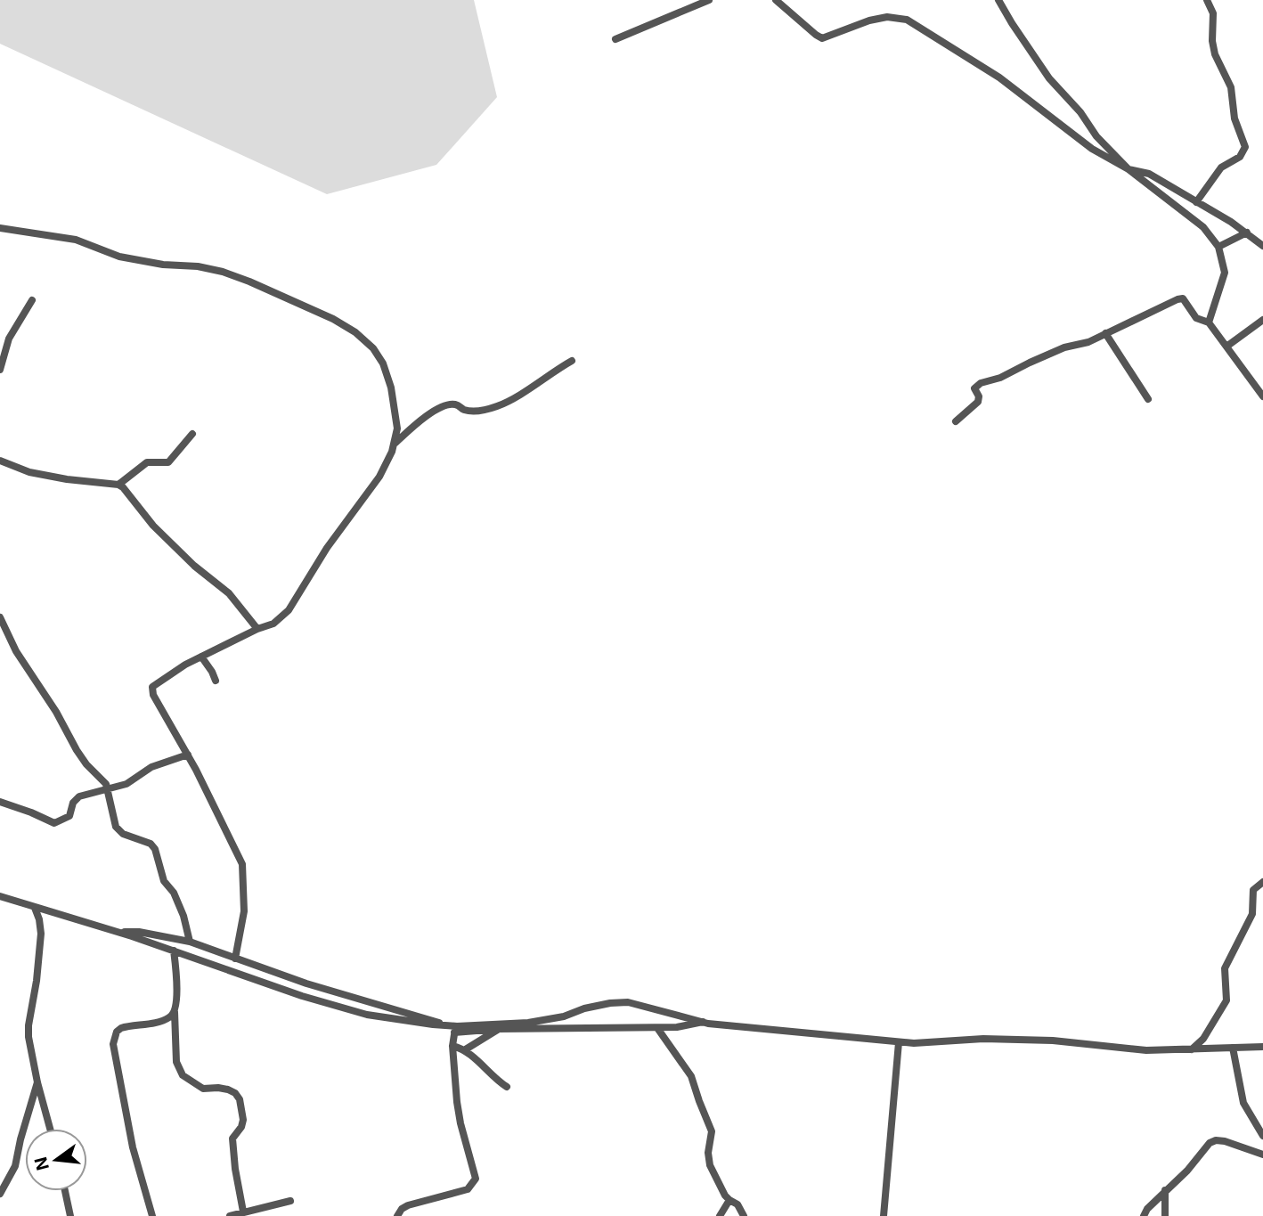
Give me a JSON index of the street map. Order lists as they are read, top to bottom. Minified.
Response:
{"north":"left"}
